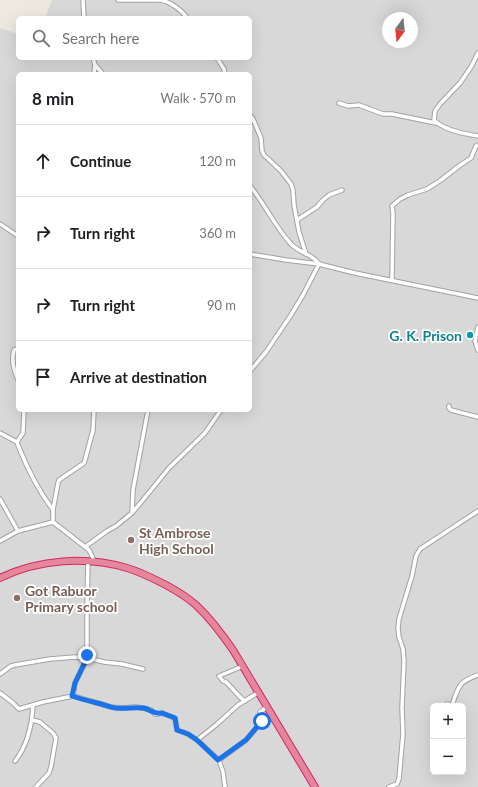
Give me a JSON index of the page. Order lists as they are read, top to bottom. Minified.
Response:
{"places":["G. K. Prison","St Ambrose High School","Got Rabuor Primary school"],"north":"bottom","page":{"search":"Search here","heading":["8 min","Walk · 570 m"],"list":[["Continue","120 m"],["Turn right","360 m"],["Turn right","90 m"],"Arrive at destination"],"map_buttons":["+","−"]}}
